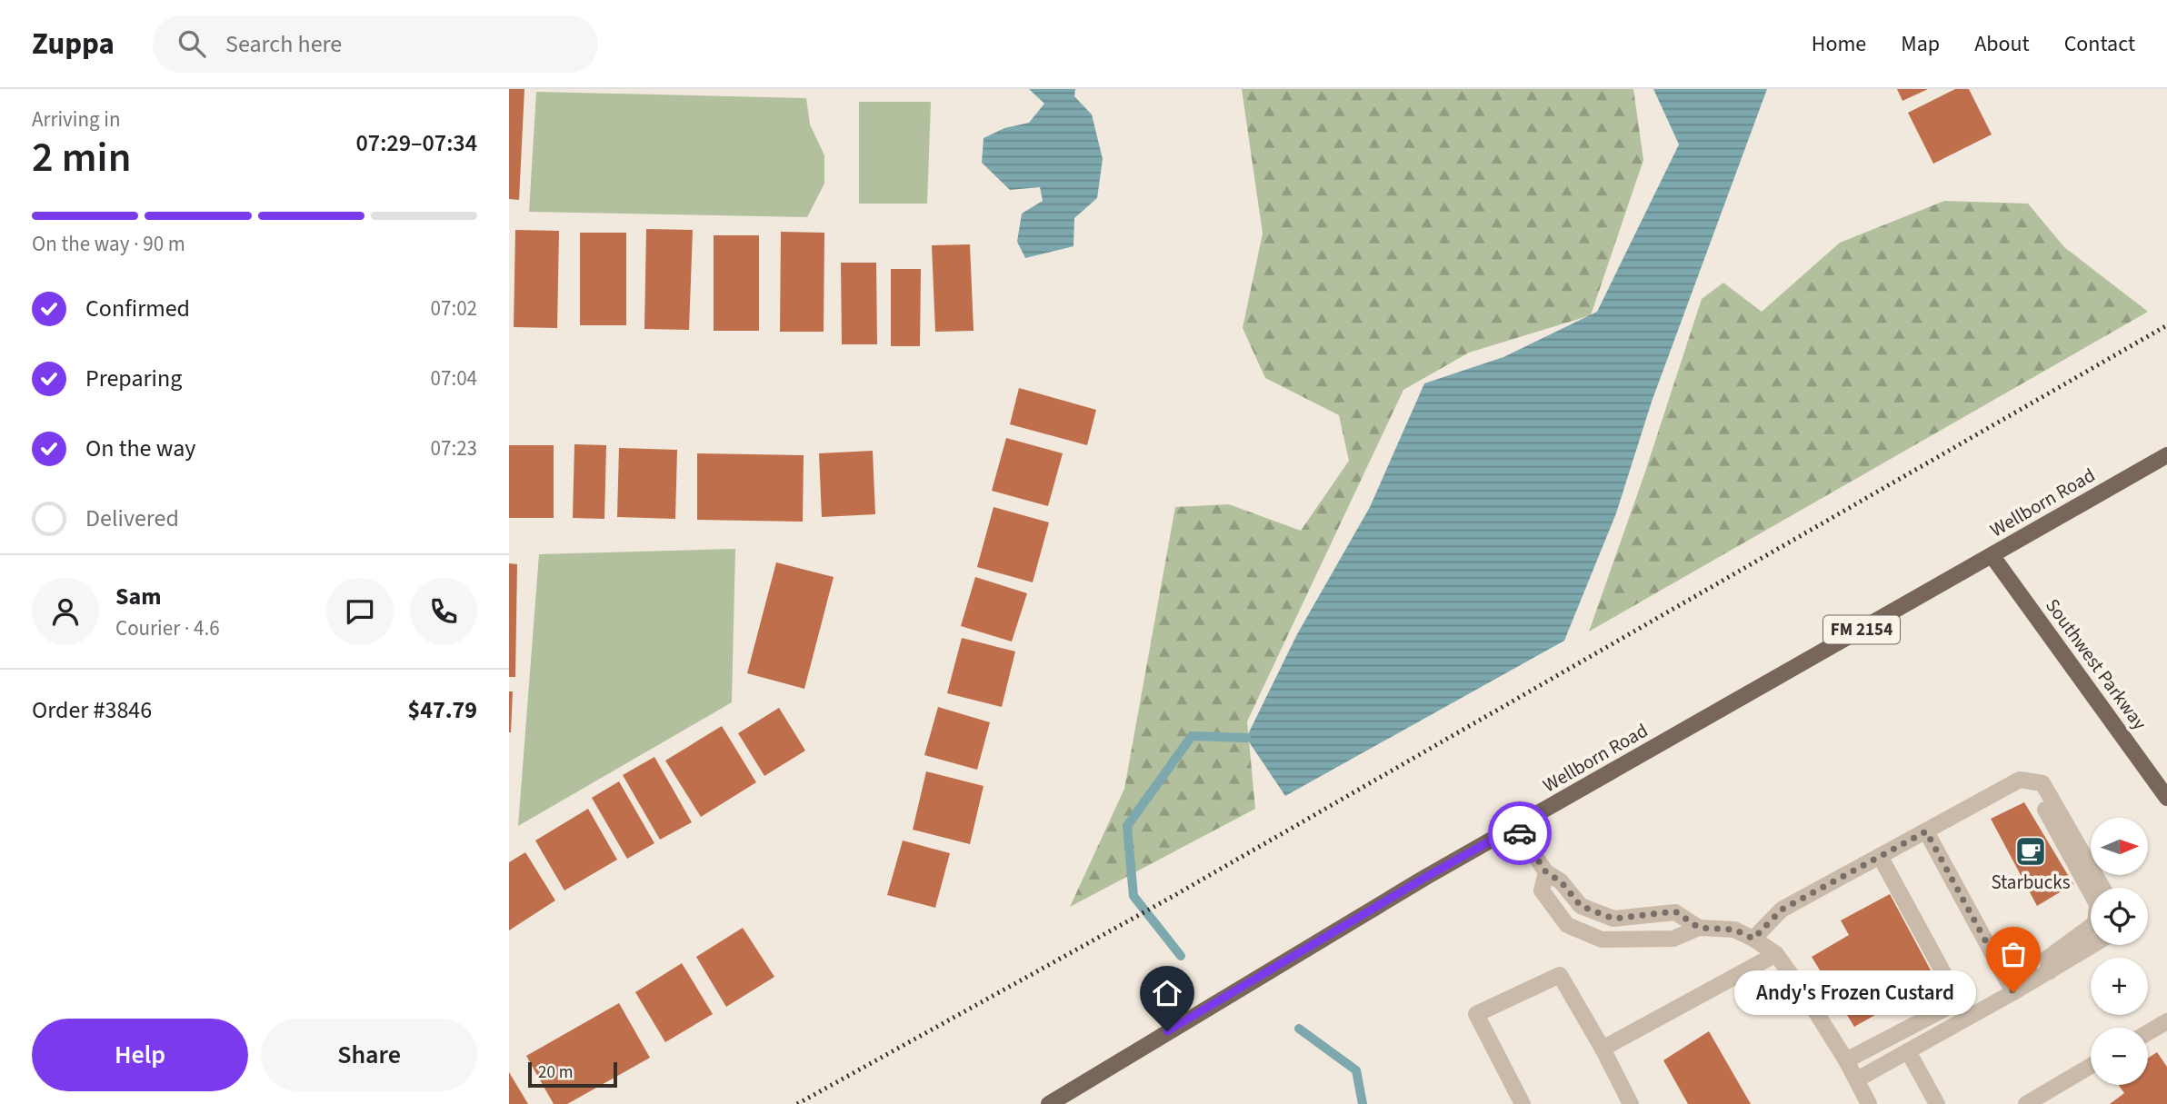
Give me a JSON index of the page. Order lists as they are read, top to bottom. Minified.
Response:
{"streets":{"main road":["Wellborn Road","FM 2154","Southwest Parkway"]},"crossings":[["Wellborn Road","Southwest Parkway"]],"places":{"cafe":["Starbucks"],"other":["Andy's Frozen Custard"]},"scale_bar":"20 m","north":"right","page":{"header":"Zuppa","search":"Search here","nav":["Home","Map","About","Contact"],"heading":["2 min","Arriving in","07:29–07:34"],"panel":["Sam","Courier · 4.6","Order #3846","$47.79"],"bar":"On the way · 90 m","list":[["Confirmed","07:02"],["Preparing","07:04"],["On the way","07:23"],"Delivered"],"map_buttons":["+","−"],"bubble":"Andy's Frozen Custard","buttons":["Help","Share"],"scale":"20 m"}}
